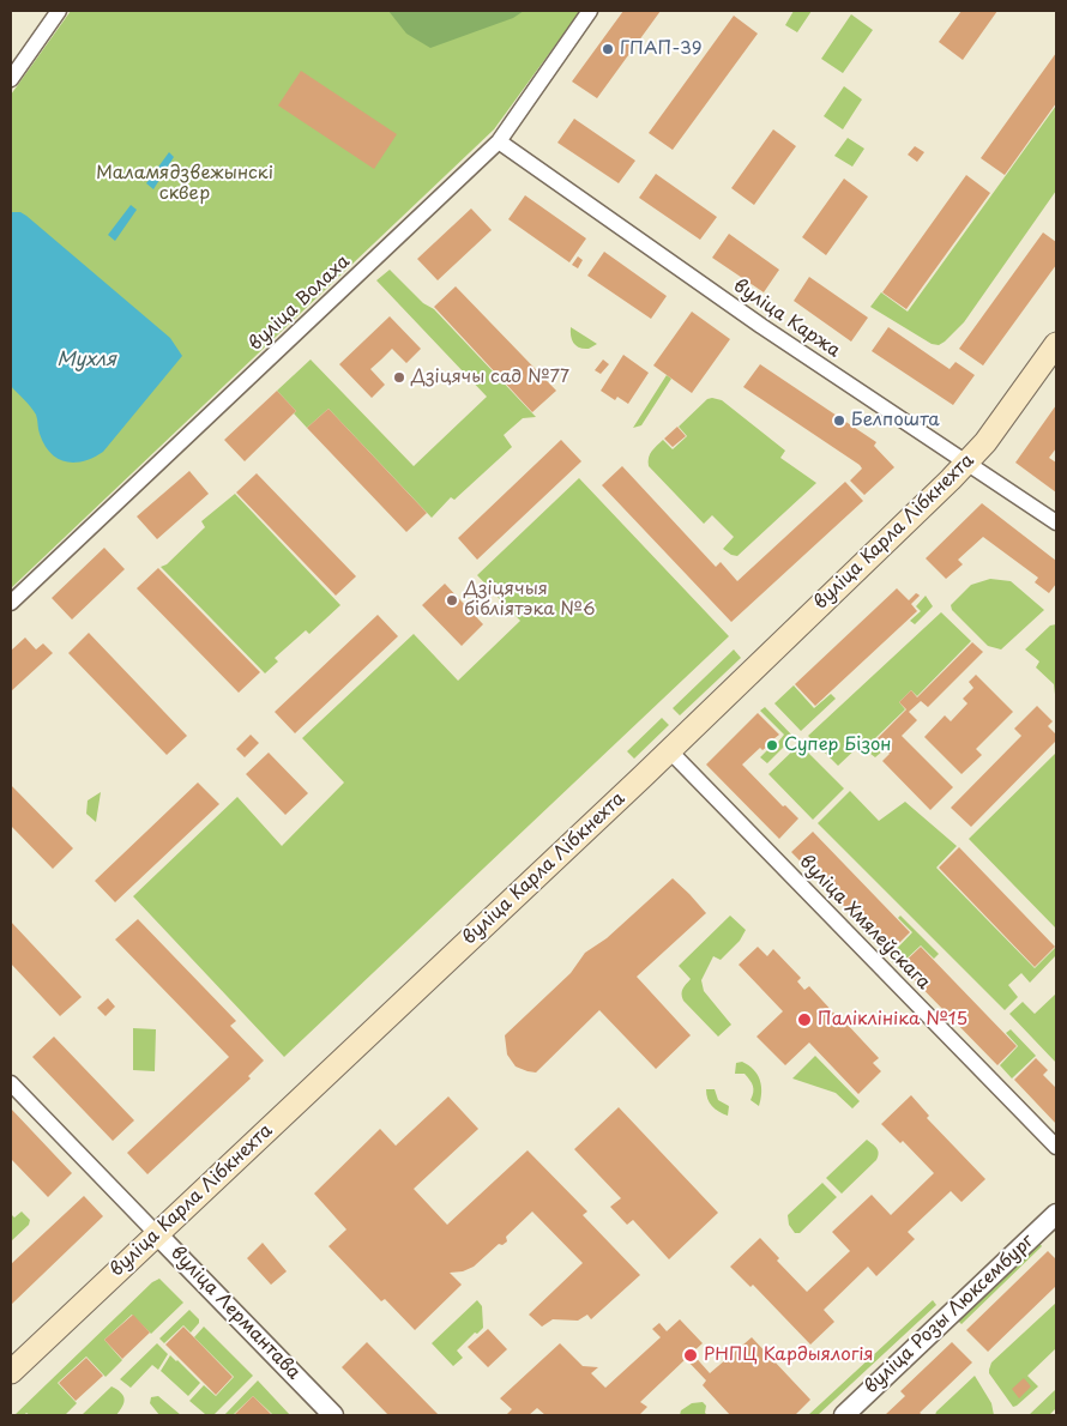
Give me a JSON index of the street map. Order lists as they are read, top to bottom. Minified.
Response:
{"streets":{"main road":["вуліца Карла Лібкнехта"],"street":["вуліца Волаха","вуліца Каржа","вуліца Хмялеўскага","вуліца Лермантава","вуліца Розы Люксембург"]},"crossings":[["вуліца Волаха","вуліца Каржа"],["вуліца Каржа","вуліца Карла Лібкнехта"],["вуліца Карла Лібкнехта","вуліца Хмялеўскага"],["вуліца Карла Лібкнехта","вуліца Лермантава"]],"water":["Мухля"],"parks":["Маламядзвежынскі сквер"],"places":["ГПАП-39","Дзіцячы сад №77","Белпошта","Дзіцячыя бібліятэка №6","Супер Бізон","Паліклініка №15","РНПЦ Кардыялогія"]}
